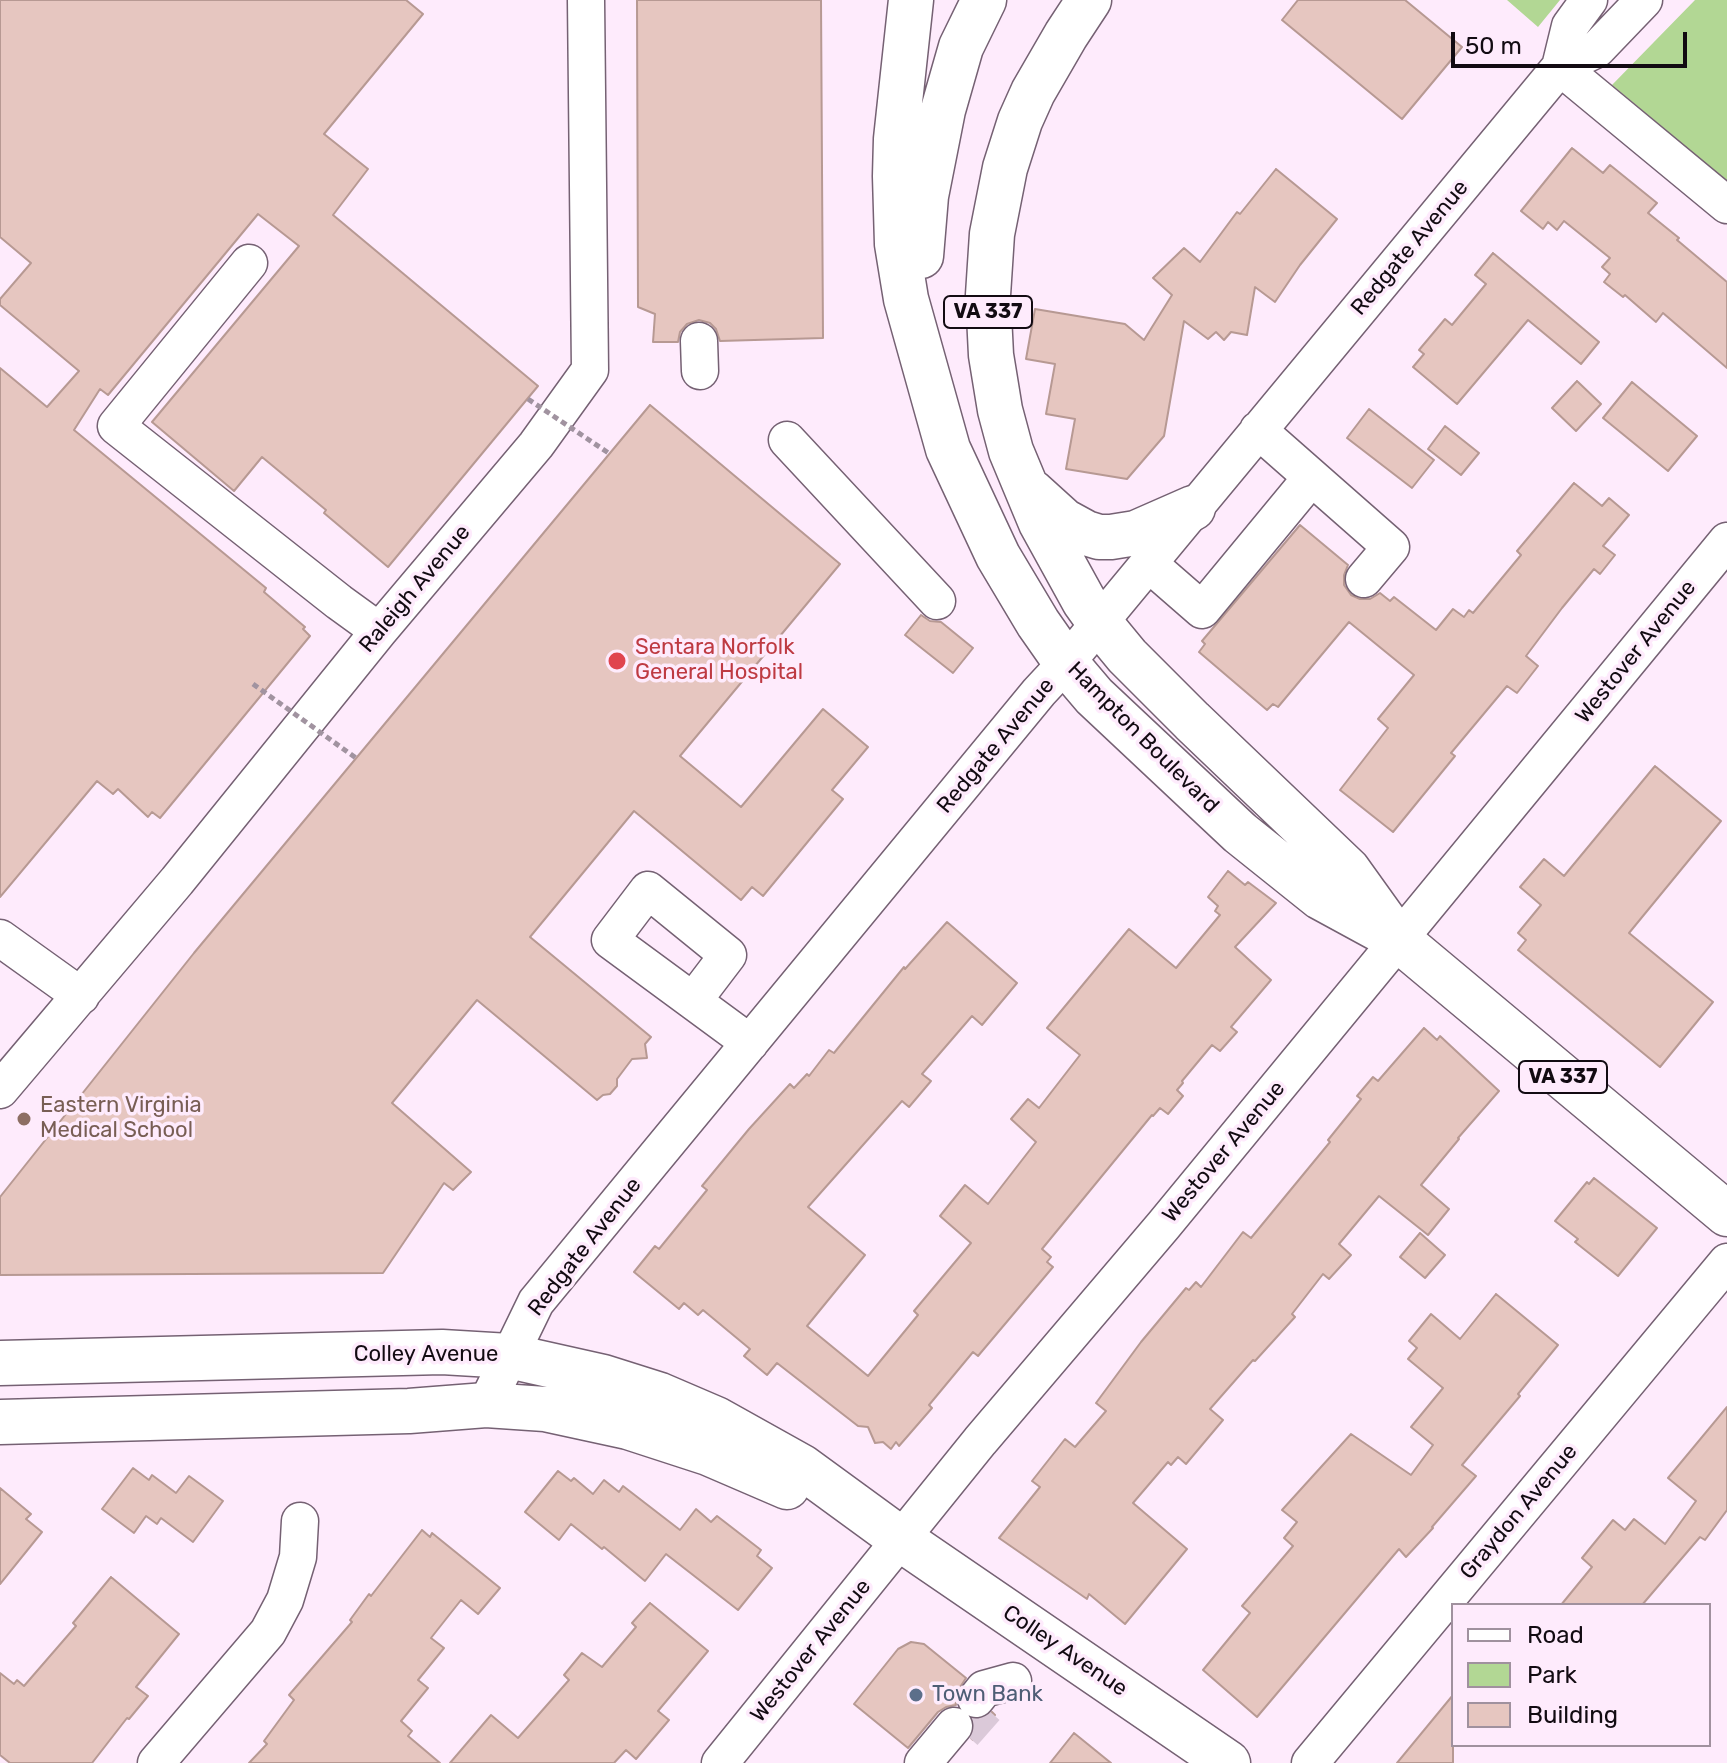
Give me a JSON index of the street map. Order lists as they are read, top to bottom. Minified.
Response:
{"streets":{"main road":["VA 337","Hampton Boulevard","Colley Avenue"],"street":["Redgate Avenue","Raleigh Avenue","Westover Avenue","Graydon Avenue"]},"crossings":[["Redgate Avenue","Hampton Boulevard"],["Redgate Avenue","Colley Avenue"],["Westover Avenue","Hampton Boulevard"],["Westover Avenue","Colley Avenue"]],"places":["Sentara Norfolk General Hospital","Eastern Virginia Medical School","Town Bank"],"legend":["Road","Park","Building"],"scale_bar":"50 m"}
